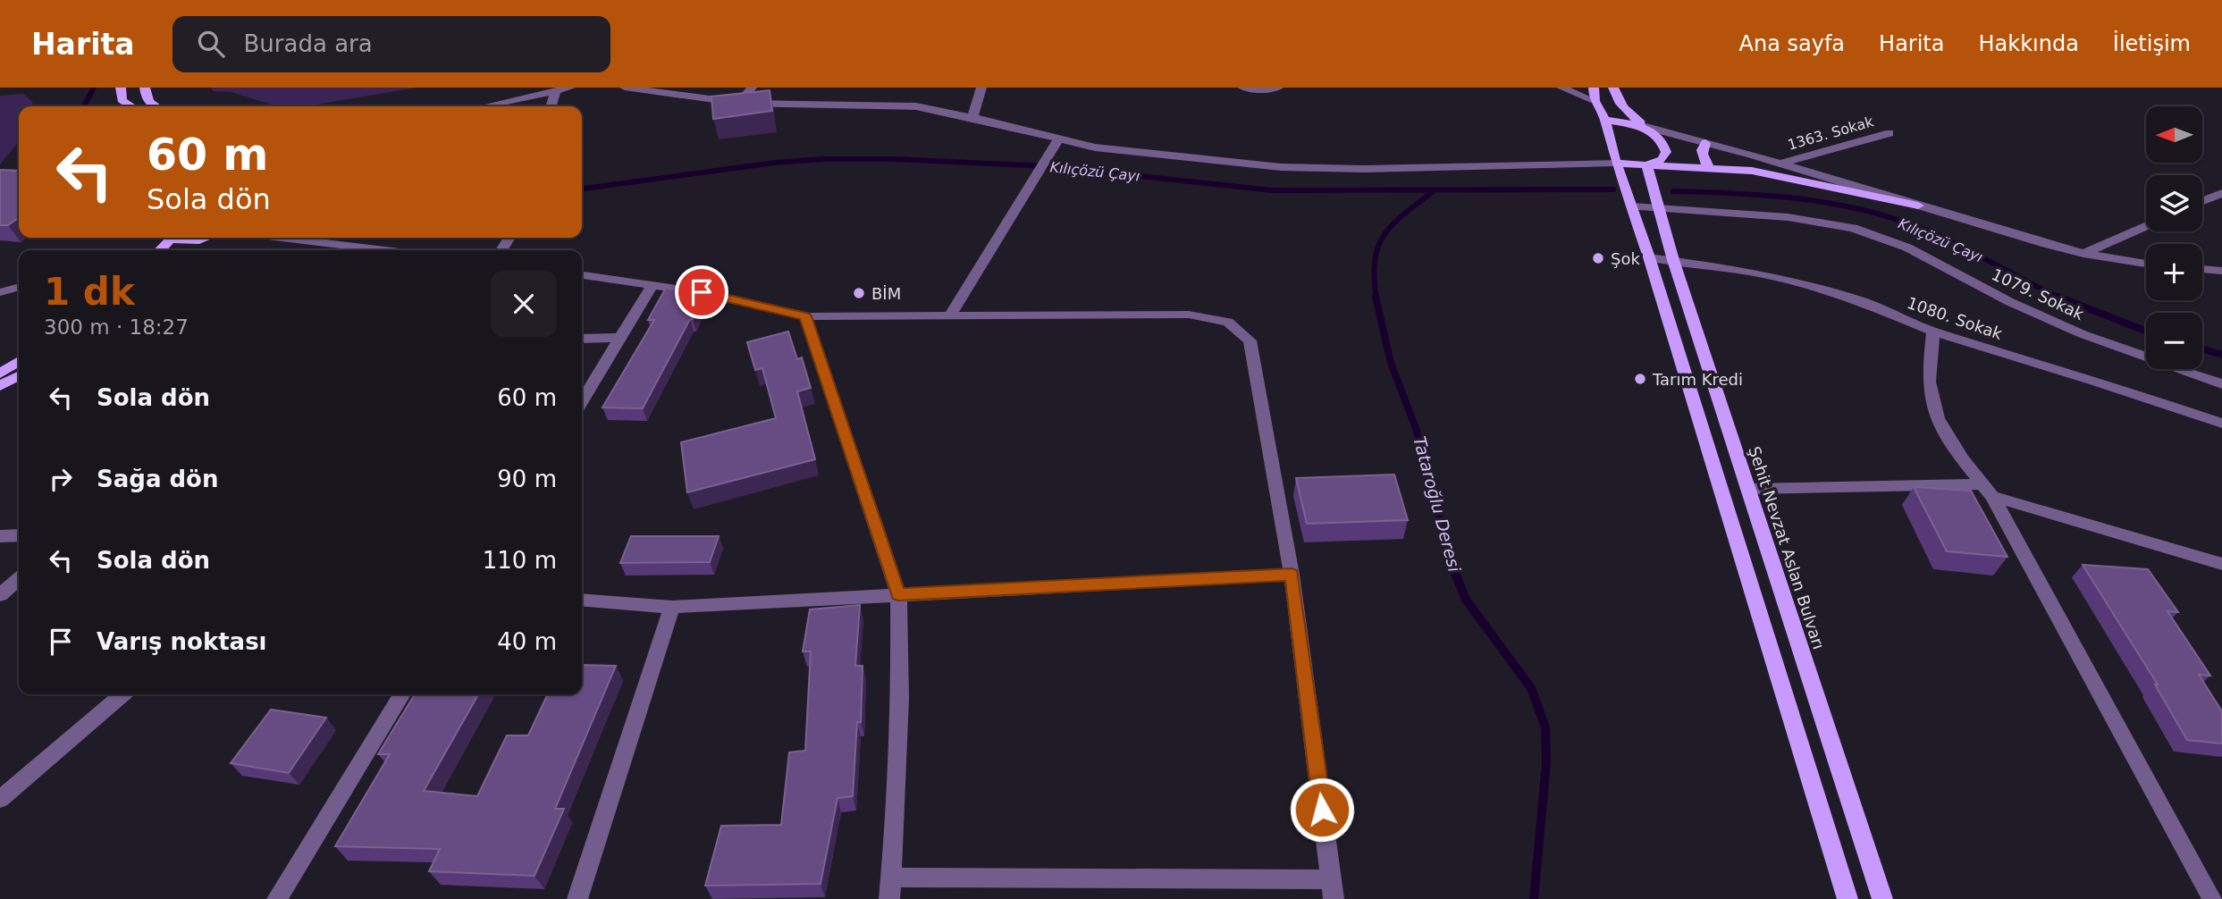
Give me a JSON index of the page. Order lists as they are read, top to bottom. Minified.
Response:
{"streets":{"main road":["Şehit Nevzat Aslan Bulvarı"],"street":["1363. Sokak","1079. Sokak","1080. Sokak"]},"crossings":[["1079. Sokak","Şehit Nevzat Aslan Bulvarı"],["1080. Sokak","Şehit Nevzat Aslan Bulvarı"]],"water":["Kılıçözü Çayı","Tataroğlu Deresi"],"places":["Şok","BİM","Tarım Kredi"],"north":"left","page":{"header":"Harita","search":"Burada ara","nav":["Ana sayfa","Harita","Hakkında","İletişim"],"map_buttons":["+","−"],"turn":["60 m","Sola dön"],"heading":["1 dk","300 m · 18:27"],"list":[{"name":"Sola dön","value":"60 m"},{"name":"Sağa dön","value":"90 m"},{"name":"Sola dön","value":"110 m"},{"name":"Varış noktası","value":"40 m"}]}}
